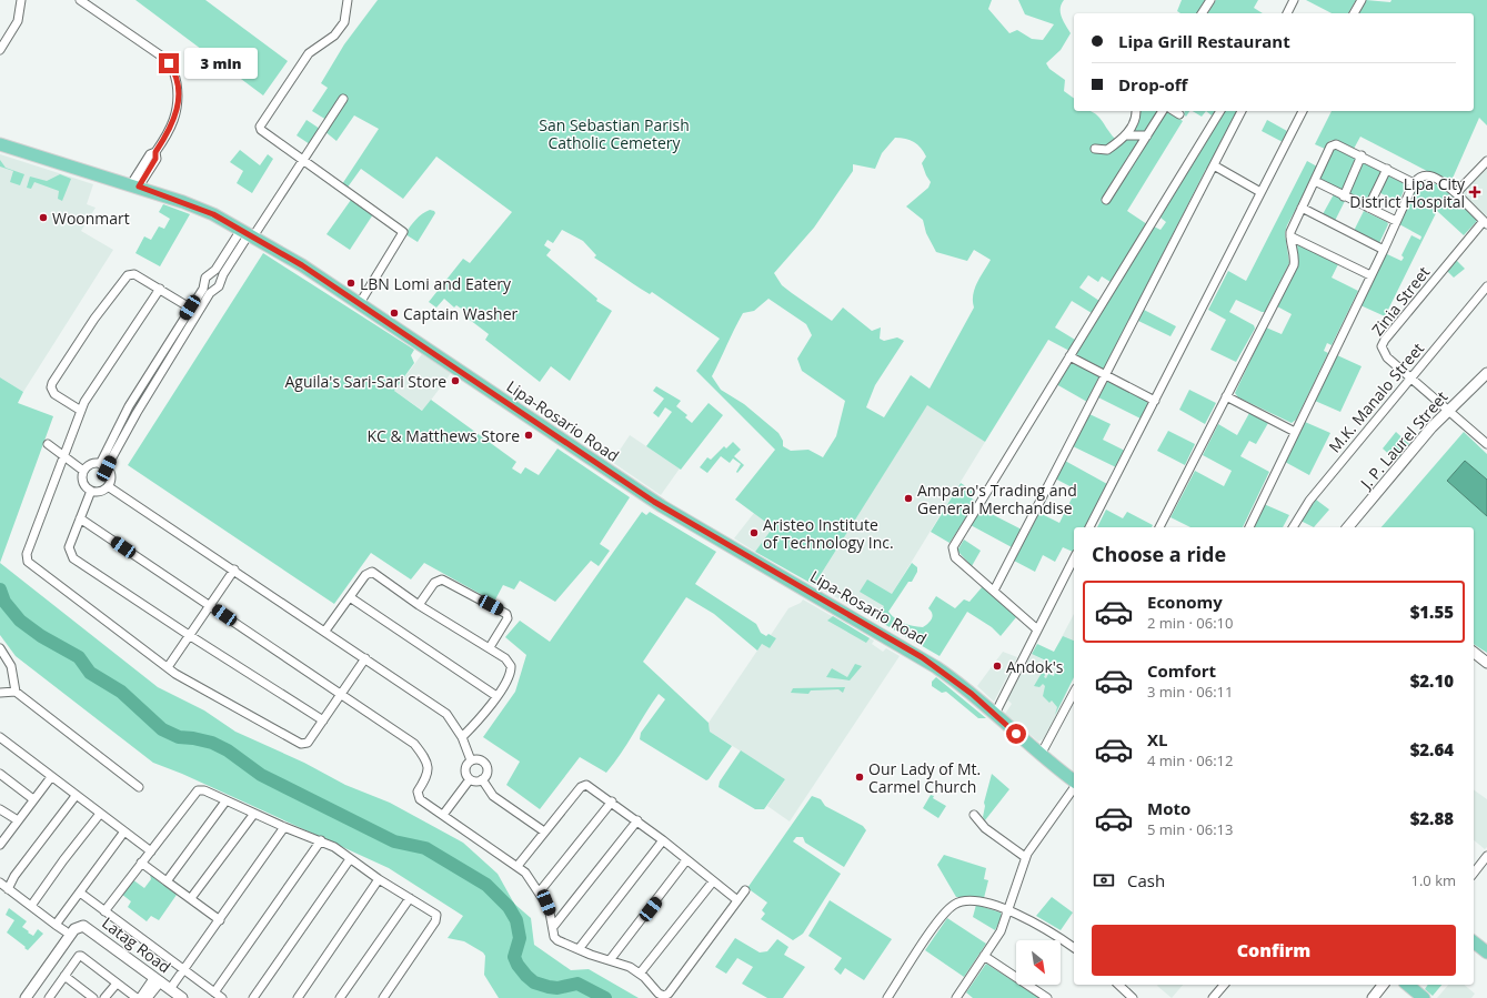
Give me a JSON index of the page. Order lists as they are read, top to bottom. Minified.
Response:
{"streets":{"main road":["Lipa-Rosario Road"],"street":["Zinia Street","M.K. Manalo Street","J. P. Laurel Street","Latag Road"]},"crossings":[["Zinia Street","M.K. Manalo Street"],["Zinia Street","J. P. Laurel Street"]],"parks":["San Sebastian Parish Catholic Cemetery"],"places":{"health":["Lipa City District Hospital"],"other":["Woonmart","LBN Lomi and Eatery","Captain Washer","Aguila's Sari-Sari Store","KC & Matthews Store","Amparo's Trading and General Merchandise","Aristeo Institute of Technology Inc.","Andok's","Our Lady of Mt. Carmel Church"]},"north":"bottom right","page":{"banner":["Lipa Grill Restaurant","Drop-off"],"bubble":"3 min","heading":"Choose a ride","list":[{"name":"Economy","note":"2 min · 06:10","value":"$1.55"},{"name":"Comfort","note":"3 min · 06:11","value":"$2.10"},{"name":"XL","note":"4 min · 06:12","value":"$2.64"},{"name":"Moto","note":"5 min · 06:13","value":"$2.88"}],"pay":["Cash","1.0 km"],"buttons":"Confirm"}}
